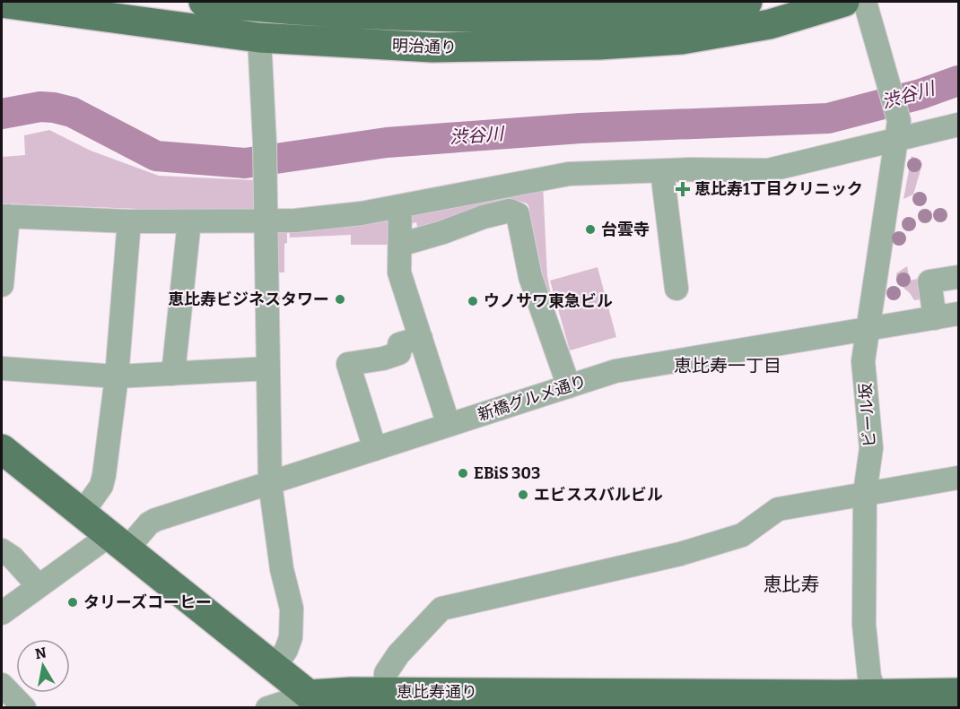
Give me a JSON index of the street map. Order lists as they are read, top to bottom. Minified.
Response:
{"streets":{"main road":["明治通り","恵比寿通り"],"street":["新橋グルメ通り","ビール坂"]},"crossings":[["新橋グルメ通り","ビール坂"],["ビール坂","恵比寿通り"]],"districts":["恵比寿一丁目","恵比寿"],"water":["渋谷川"],"places":{"health":["恵比寿1丁目クリニック"],"other":["台雲寺","恵比寿ビジネスタワー","ウノサワ東急ビル","EBiS 303","エビススバルビル","タリーズコーヒー"]},"north":"top"}
